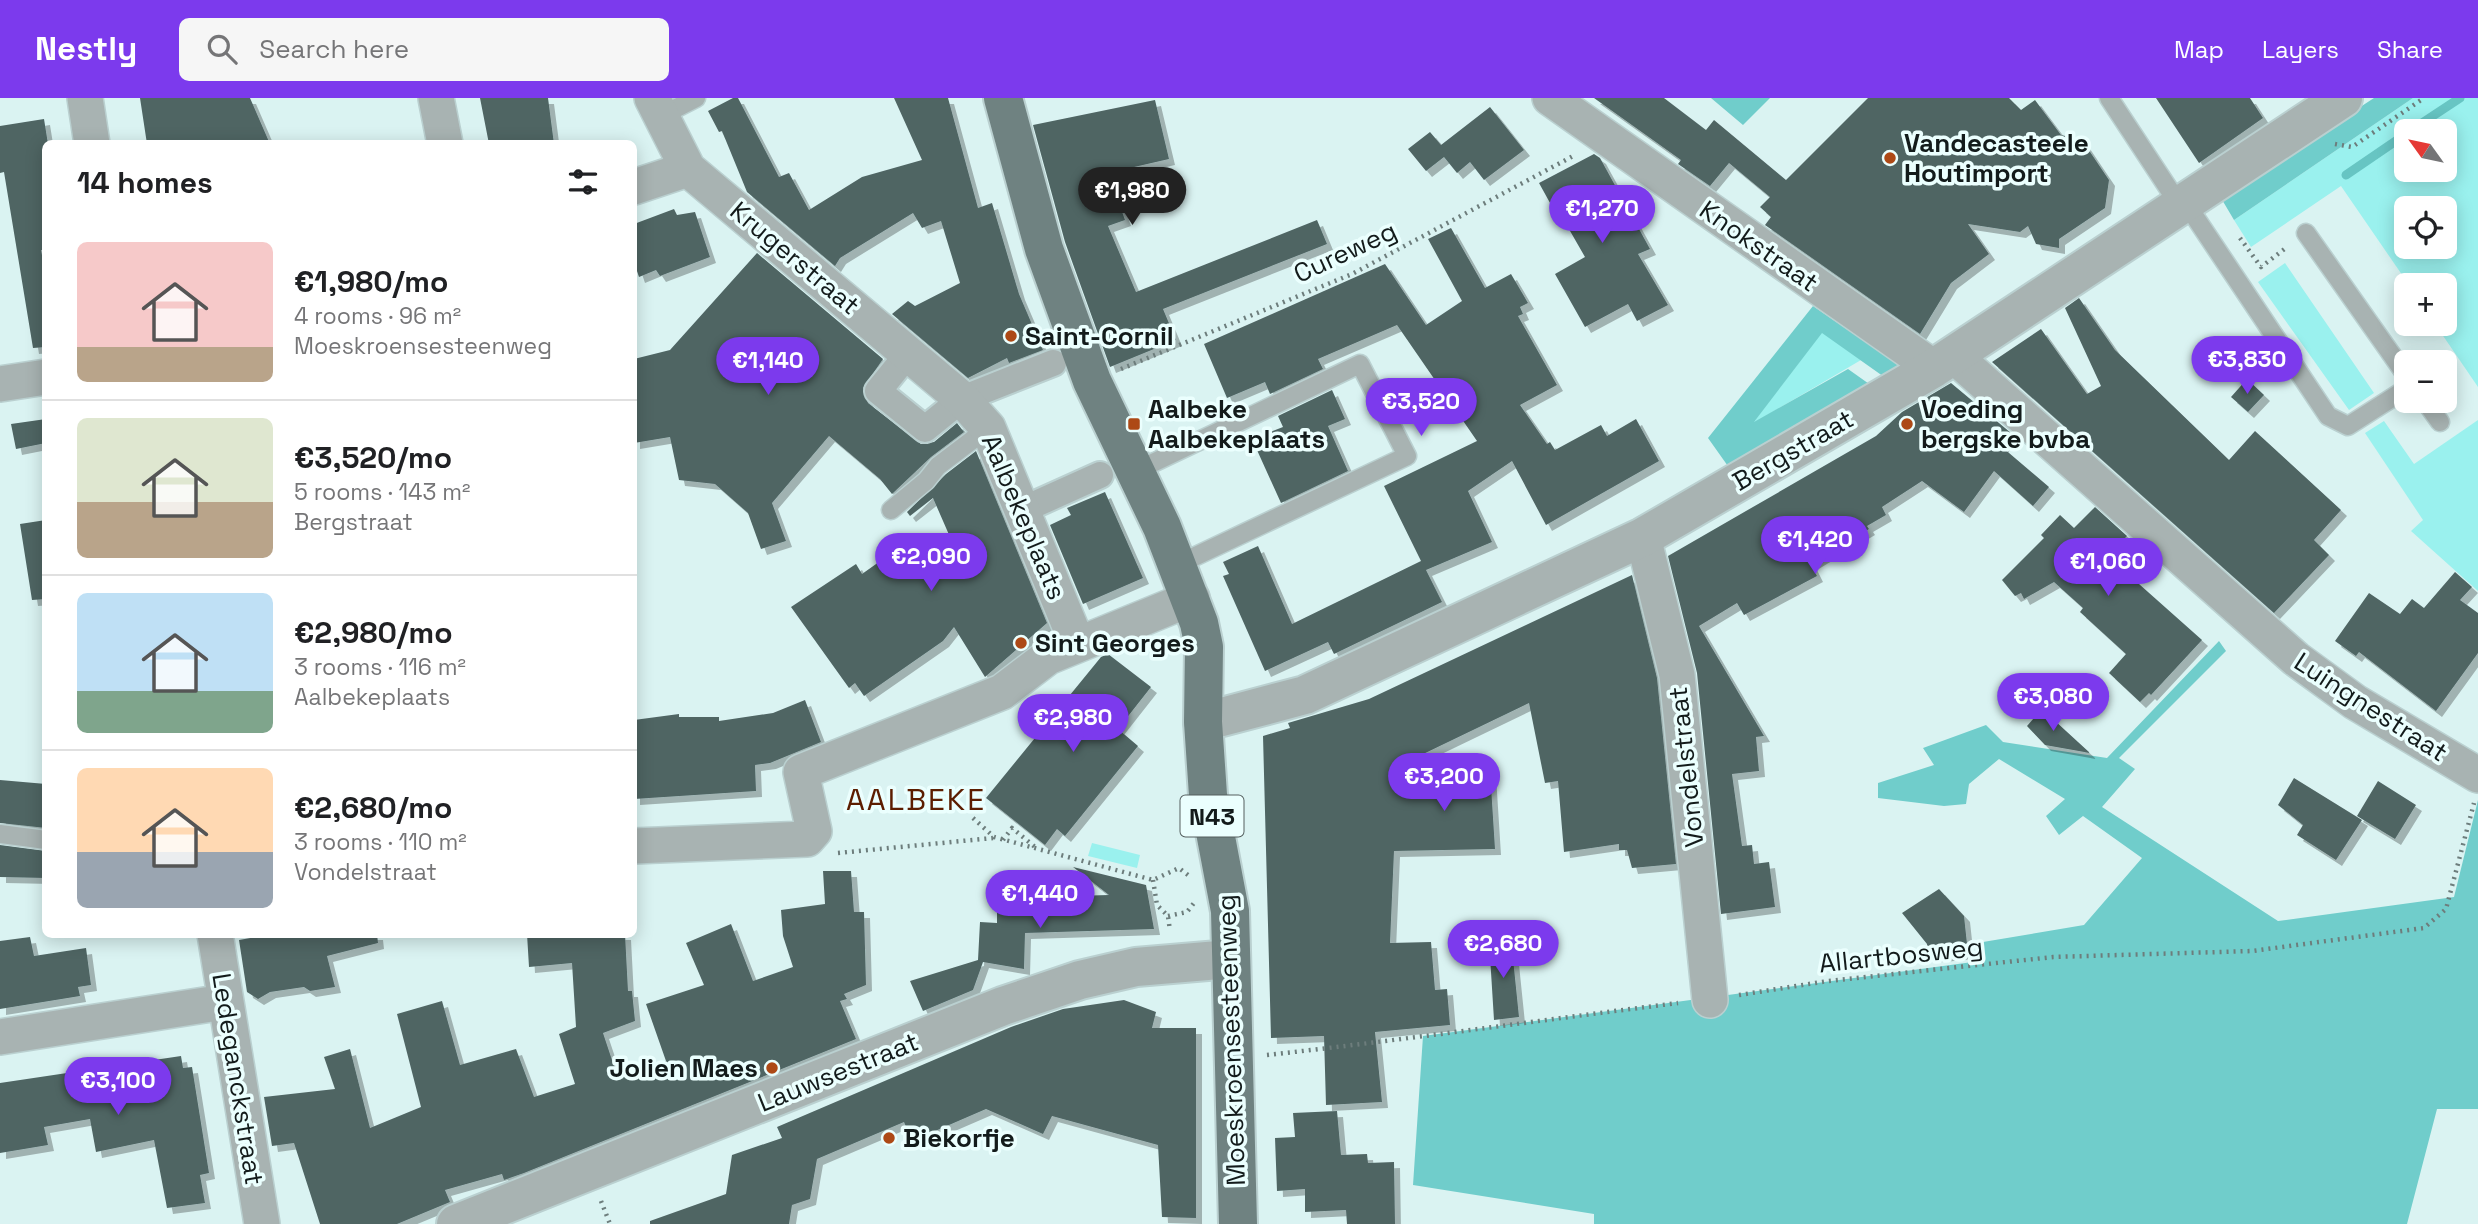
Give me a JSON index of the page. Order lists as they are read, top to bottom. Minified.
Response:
{"streets":{"main road":["N43","Moeskroensesteenweg"],"street":["Knokstraat","Krugerstraat","Bergstraat","Aalbekeplaats","Luingnestraat","Vondelstraat","Lauwsestraat","Ledeganckstraat"],"path":["Cureweg","Allartbosweg"]},"crossings":[["Knokstraat","Cureweg"],["Knokstraat","Bergstraat"],["Knokstraat","Luingnestraat"],["Cureweg","Moeskroensesteenweg"],["Krugerstraat","Aalbekeplaats"],["Bergstraat","Luingnestraat"],["Bergstraat","Vondelstraat"],["Bergstraat","Moeskroensesteenweg"],["Luingnestraat","Allartbosweg"],["Vondelstraat","Allartbosweg"],["Allartbosweg","Moeskroensesteenweg"],["Moeskroensesteenweg","Lauwsestraat"]],"districts":["AALBEKE"],"places":{"other":["Vandecasteele Houtimport","Saint-Cornil","Voeding bergske bvba","Sint Georges","Jolien Maes","Biekorfje"],"transit":["Aalbeke Aalbekeplaats"]},"north":"top left","page":{"header":"Nestly","search":"Search here","nav":["Map","Layers","Share"],"map_buttons":["+","−"],"heading":"14 homes","price":["€1,980","€1,270","€3,830","€1,140","€3,520","€1,420","€2,090","€1,060","€3,080","€2,980","€3,200","€1,440","€2,680","€3,100"],"list":[{"name":"€1,980/mo","note":"4 rooms · 96 m² · Moeskroensesteenweg"},{"name":"€3,520/mo","note":"5 rooms · 143 m² · Bergstraat"},{"name":"€2,980/mo","note":"3 rooms · 116 m² · Aalbekeplaats"},{"name":"€2,680/mo","note":"3 rooms · 110 m² · Vondelstraat"}]}}
